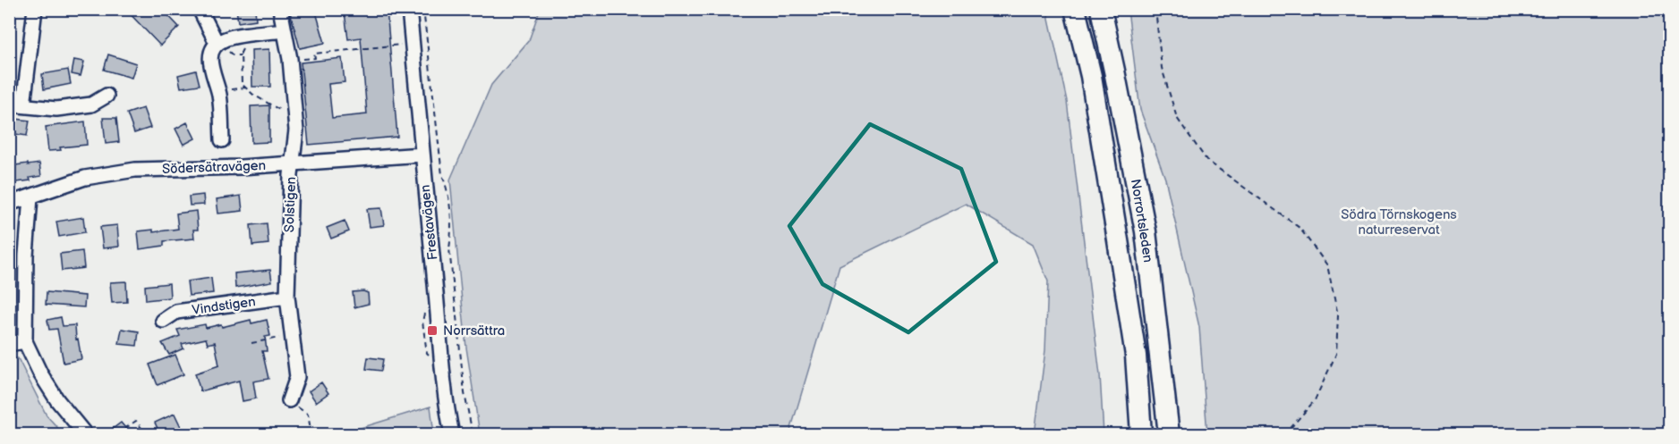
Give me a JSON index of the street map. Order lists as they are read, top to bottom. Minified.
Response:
{"streets":{"highway":["Norrortsleden"],"street":["Södersätravägen","Solstigen","Frestavägen","Vindstigen"]},"crossings":[["Södersätravägen","Solstigen"],["Södersätravägen","Frestavägen"],["Solstigen","Vindstigen"]],"parks":["Södra Törnskogens naturreservat"],"places":{"transit":["Norrsättra"]}}
